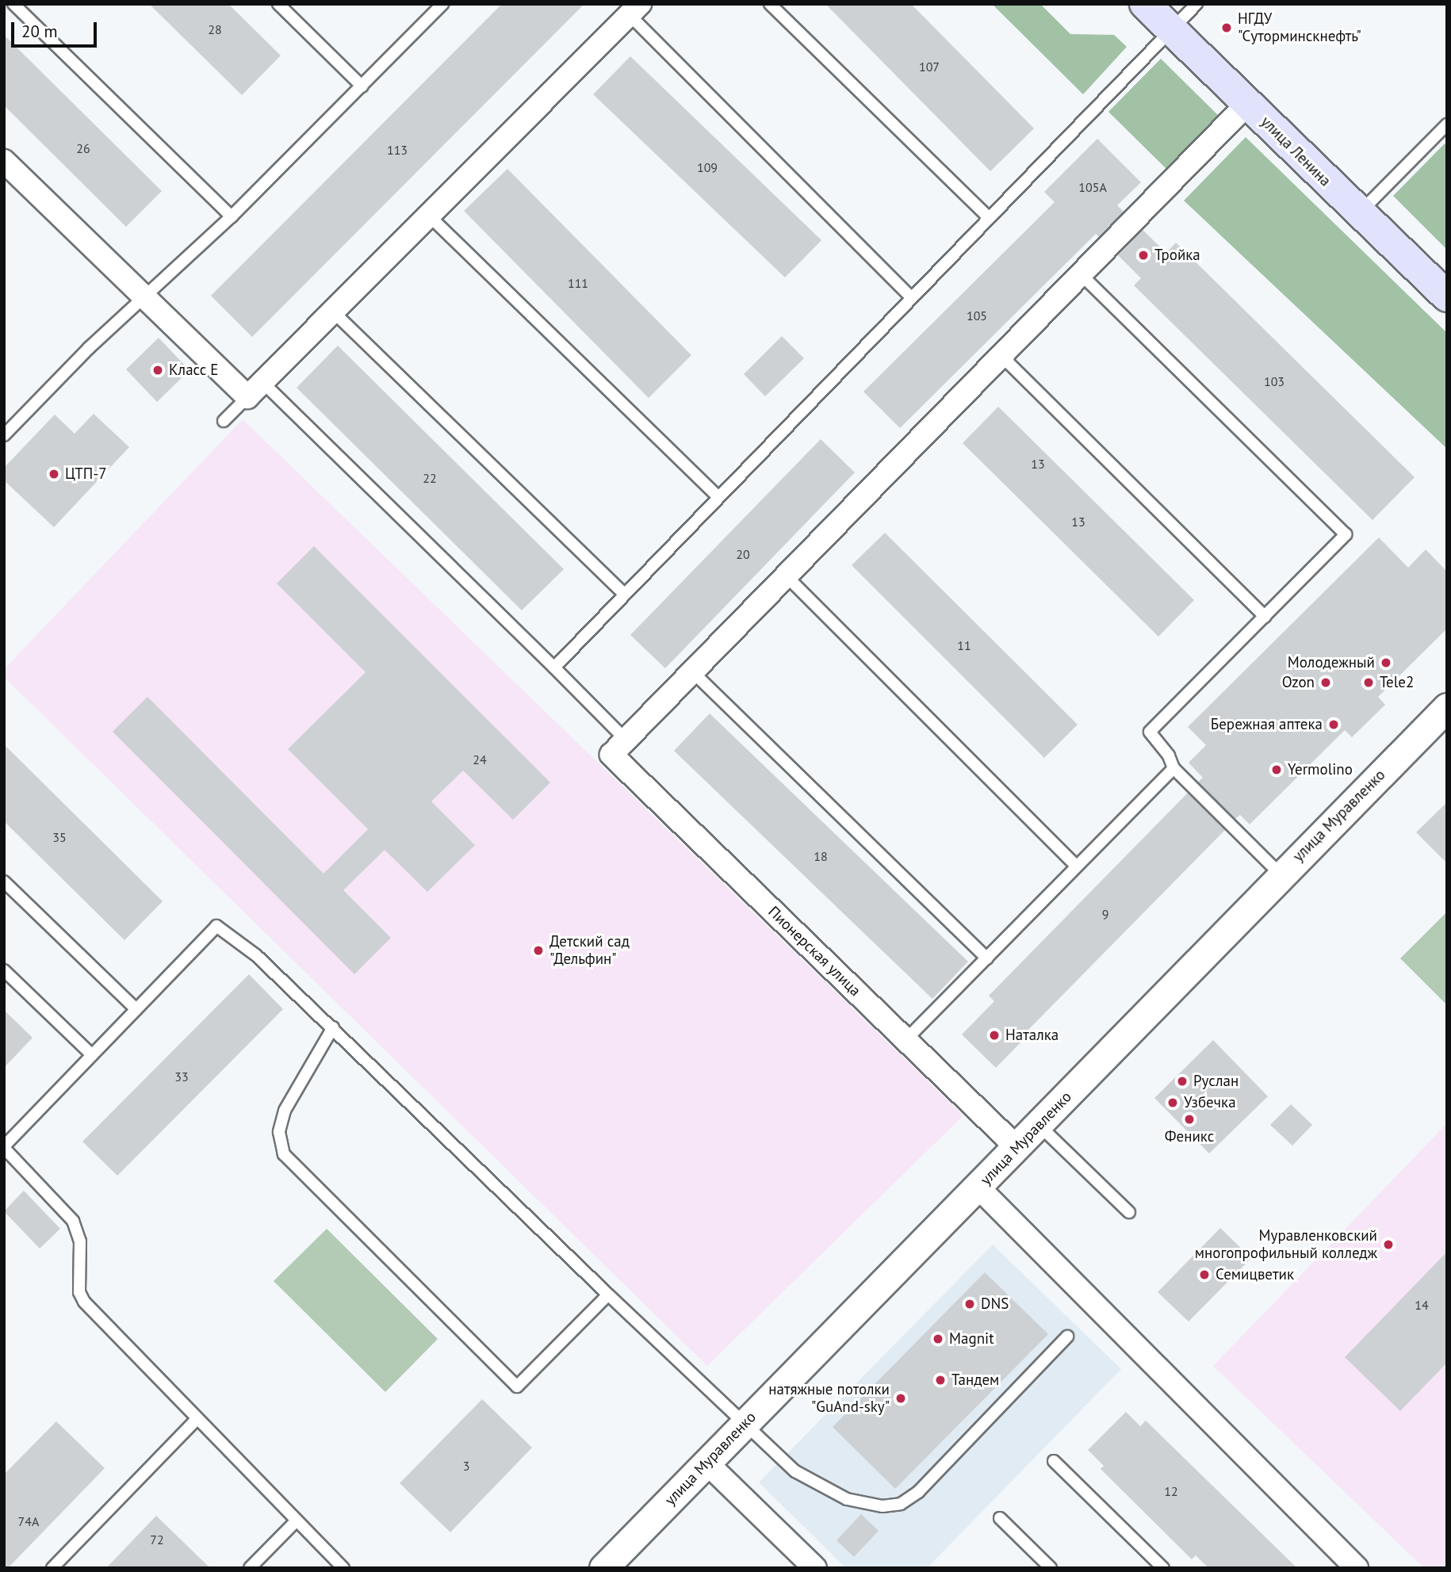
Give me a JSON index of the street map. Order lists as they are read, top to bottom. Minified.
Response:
{"streets":{"main road":["улица Ленина"],"street":["улица Муравленко","Пионерская улица"]},"crossings":[["улица Муравленко","Пионерская улица"]],"places":["НГДУ \"Суторминскнефть\"","Тройка","Класс Е","ЦТП-7","Молодежный","Ozon","Tele2","Бережная аптека","Yermolino","Детский сад \"Дельфин\"","Наталка","Руслан","Узбечка","Феникс","Муравленковский многопрофильный колледж","Семицветик","DNS","Magnit","Тандем","натяжные потолки \"GuAnd-sky\""],"house_numbers":["28","107","26","113","109","105А","111","105","103","13","22","13","20","11","24","35","18","9","33","14","3","12","74А","72"],"scale_bar":"20 m"}
